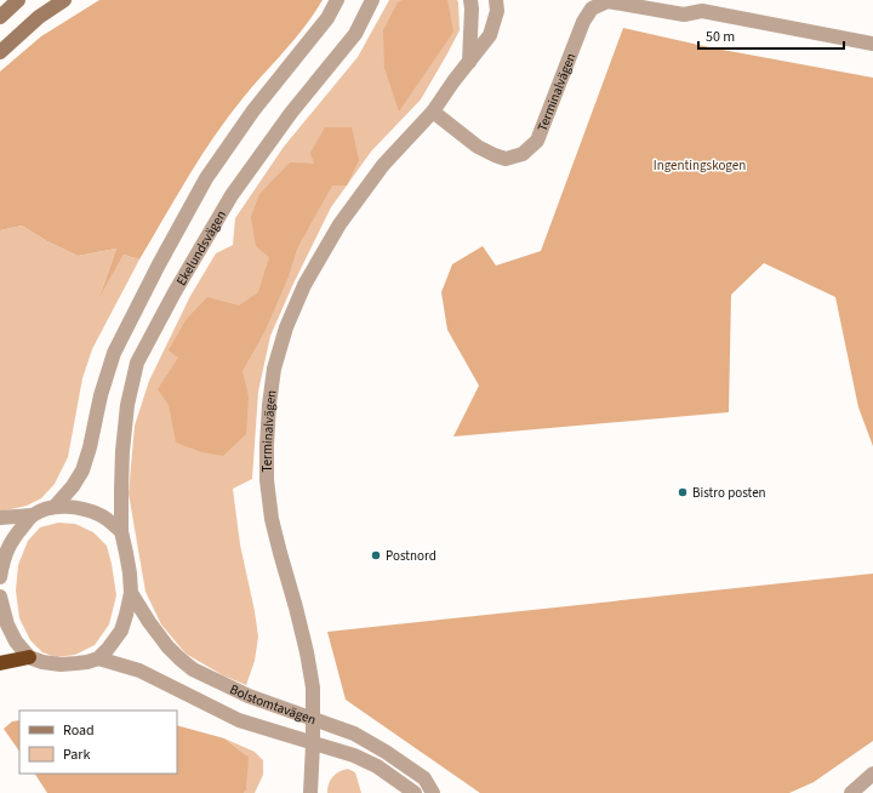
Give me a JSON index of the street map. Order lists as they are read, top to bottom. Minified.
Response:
{"streets":{"street":["Terminalvägen","Ekelundsvägen","Bolstomtavägen"]},"crossings":[["Terminalvägen","Bolstomtavägen"],["Ekelundsvägen","Bolstomtavägen"]],"parks":["Ingentingskogen"],"places":["Bistro posten","Postnord"],"legend":["Road","Park"],"scale_bar":"50 m"}
